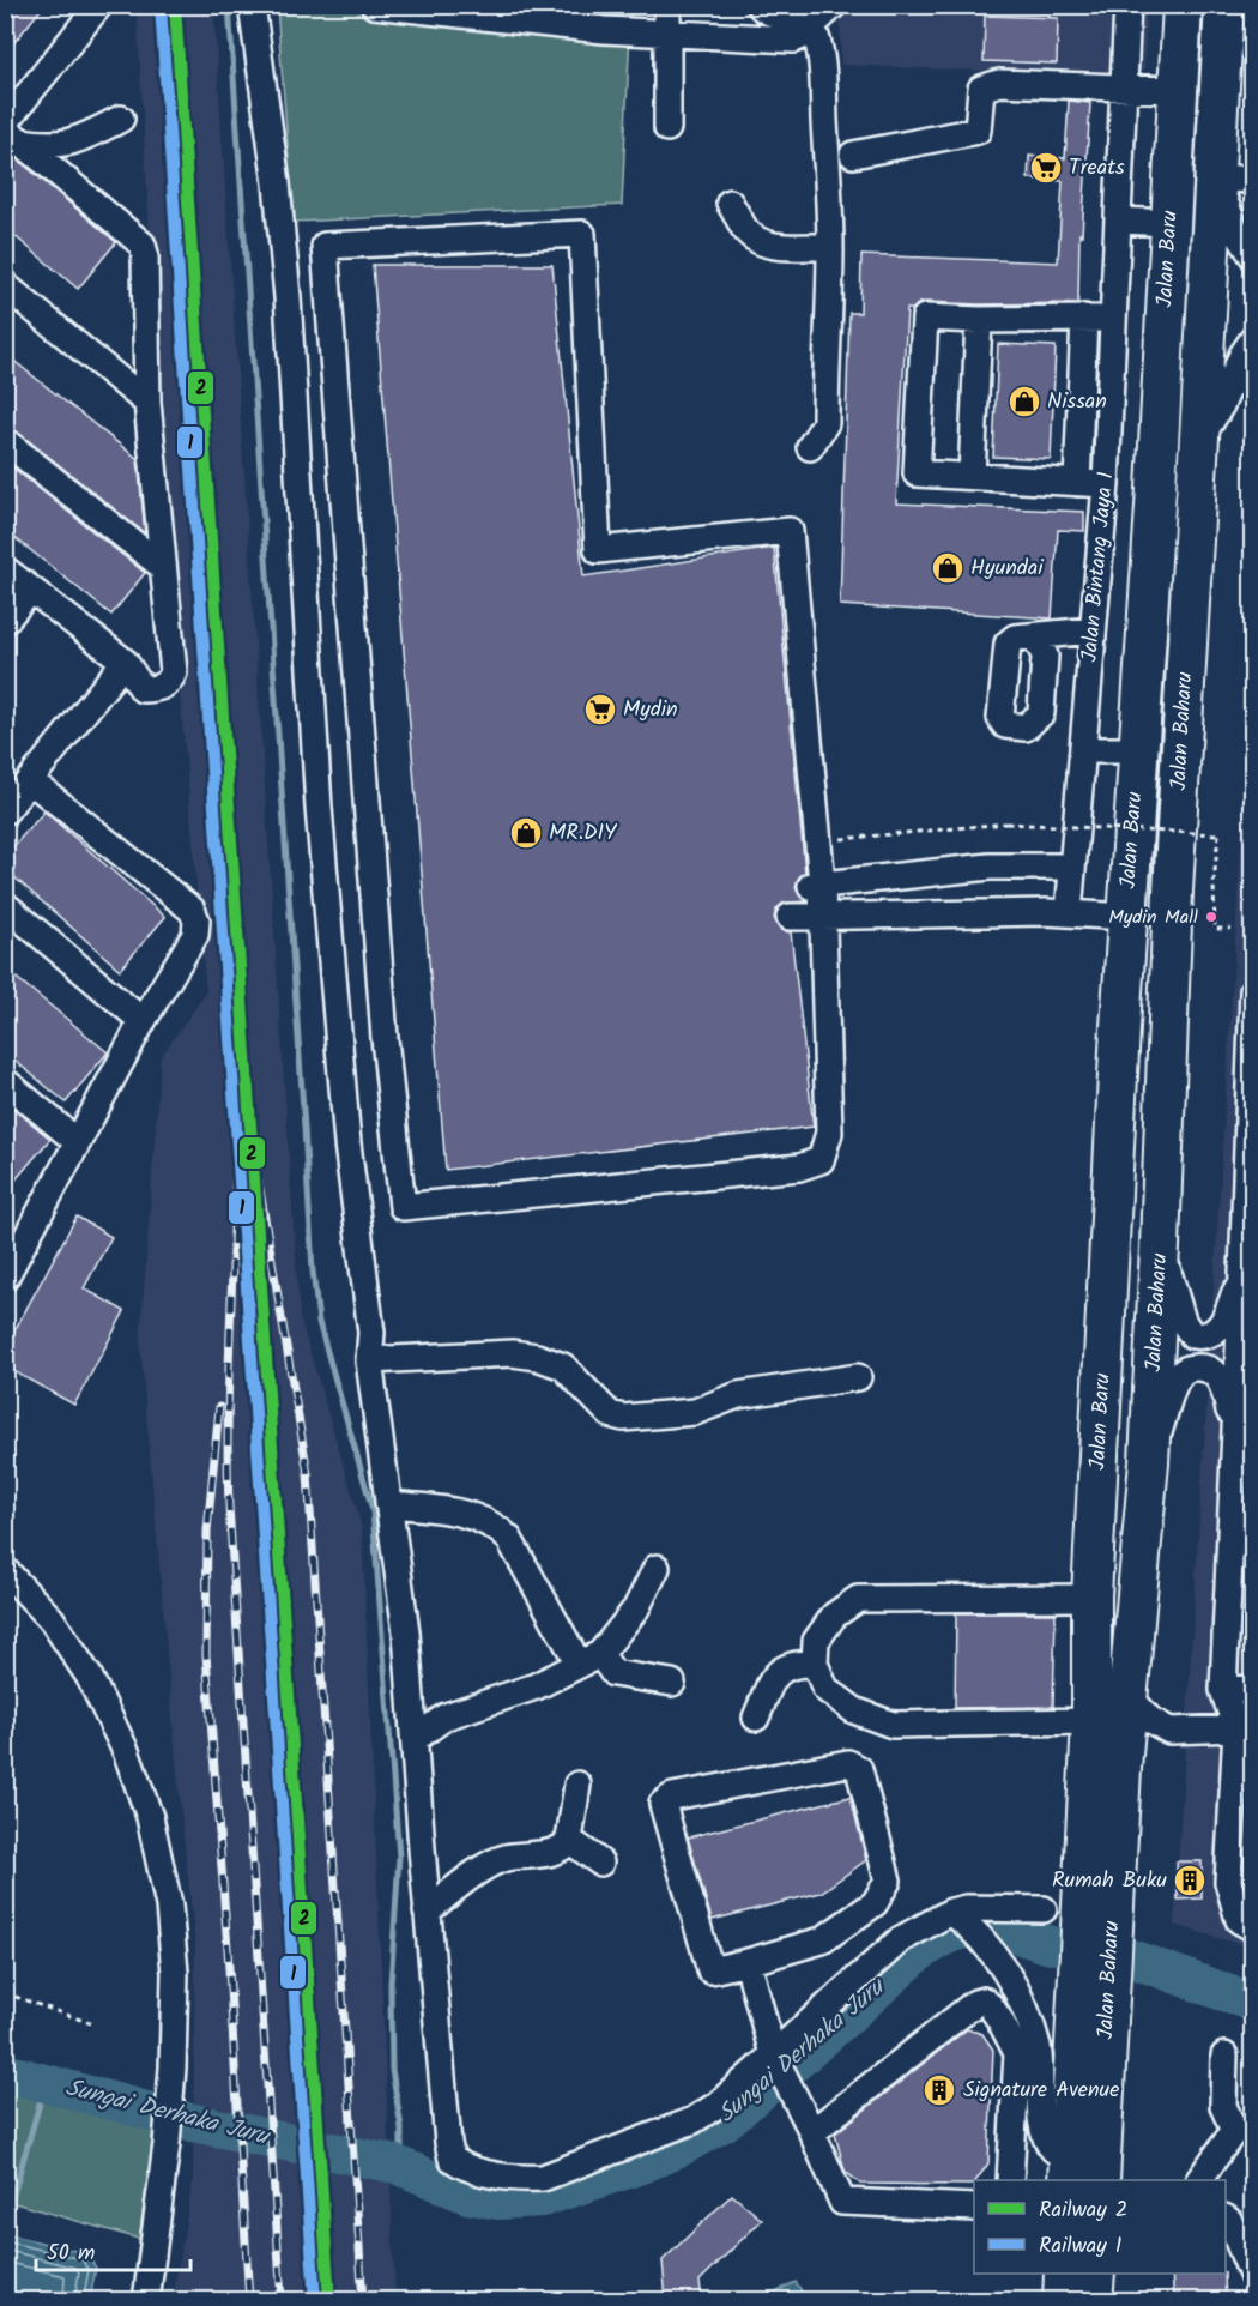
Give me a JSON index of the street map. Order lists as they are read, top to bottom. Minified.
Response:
{"streets":{"highway":["Jalan Baru","Jalan Baharu"],"street":["Jalan Bintang Jaya 1"]},"crossings":[["Jalan Baru","Jalan Baharu"]],"water":["Sungai Derhaka Juru"],"places":{"supermarket":["Treats","Mydin"],"shop":["Nissan","Hyundai","MR.DIY"],"other":["Mydin Mall"],"building":["Rumah Buku","Signature Avenue"]},"lines":["rail line 2","rail line 1"],"legend":["Railway 2","Railway 1"],"scale_bar":"50 m"}
